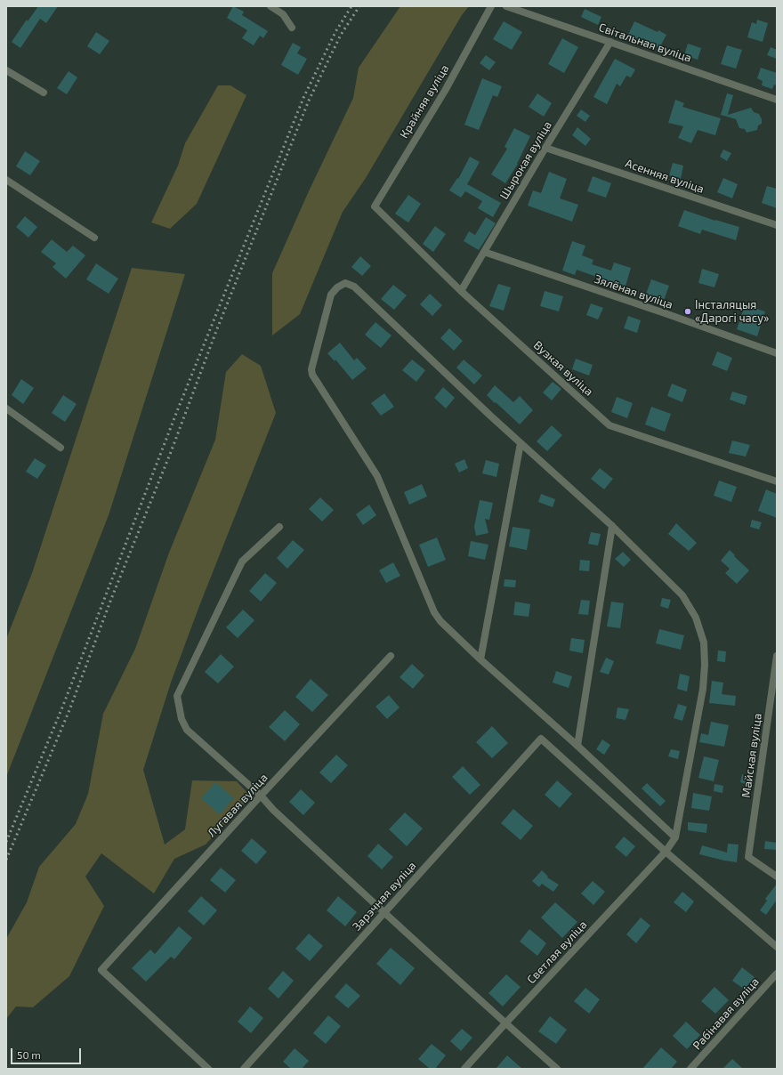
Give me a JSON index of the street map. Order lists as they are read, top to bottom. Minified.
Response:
{"streets":{"street":["Світальная вуліца","Крайняя вуліца","Шырокая вуліца","Асенняя вуліца","Зялёная вуліца","Вузкая вуліца","Майская вуліца","Лугавая вуліца","Зарэчная вуліца","Светлая вуліца","Рабінавая вуліца"]},"crossings":[["Світальная вуліца","Шырокая вуліца"],["Крайняя вуліца","Вузкая вуліца"],["Шырокая вуліца","Асенняя вуліца"],["Шырокая вуліца","Зялёная вуліца"],["Шырокая вуліца","Вузкая вуліца"],["Зарэчная вуліца","Светлая вуліца"]],"places":["Інсталяцыя «Дарогі часу»"],"scale_bar":"50 m"}
